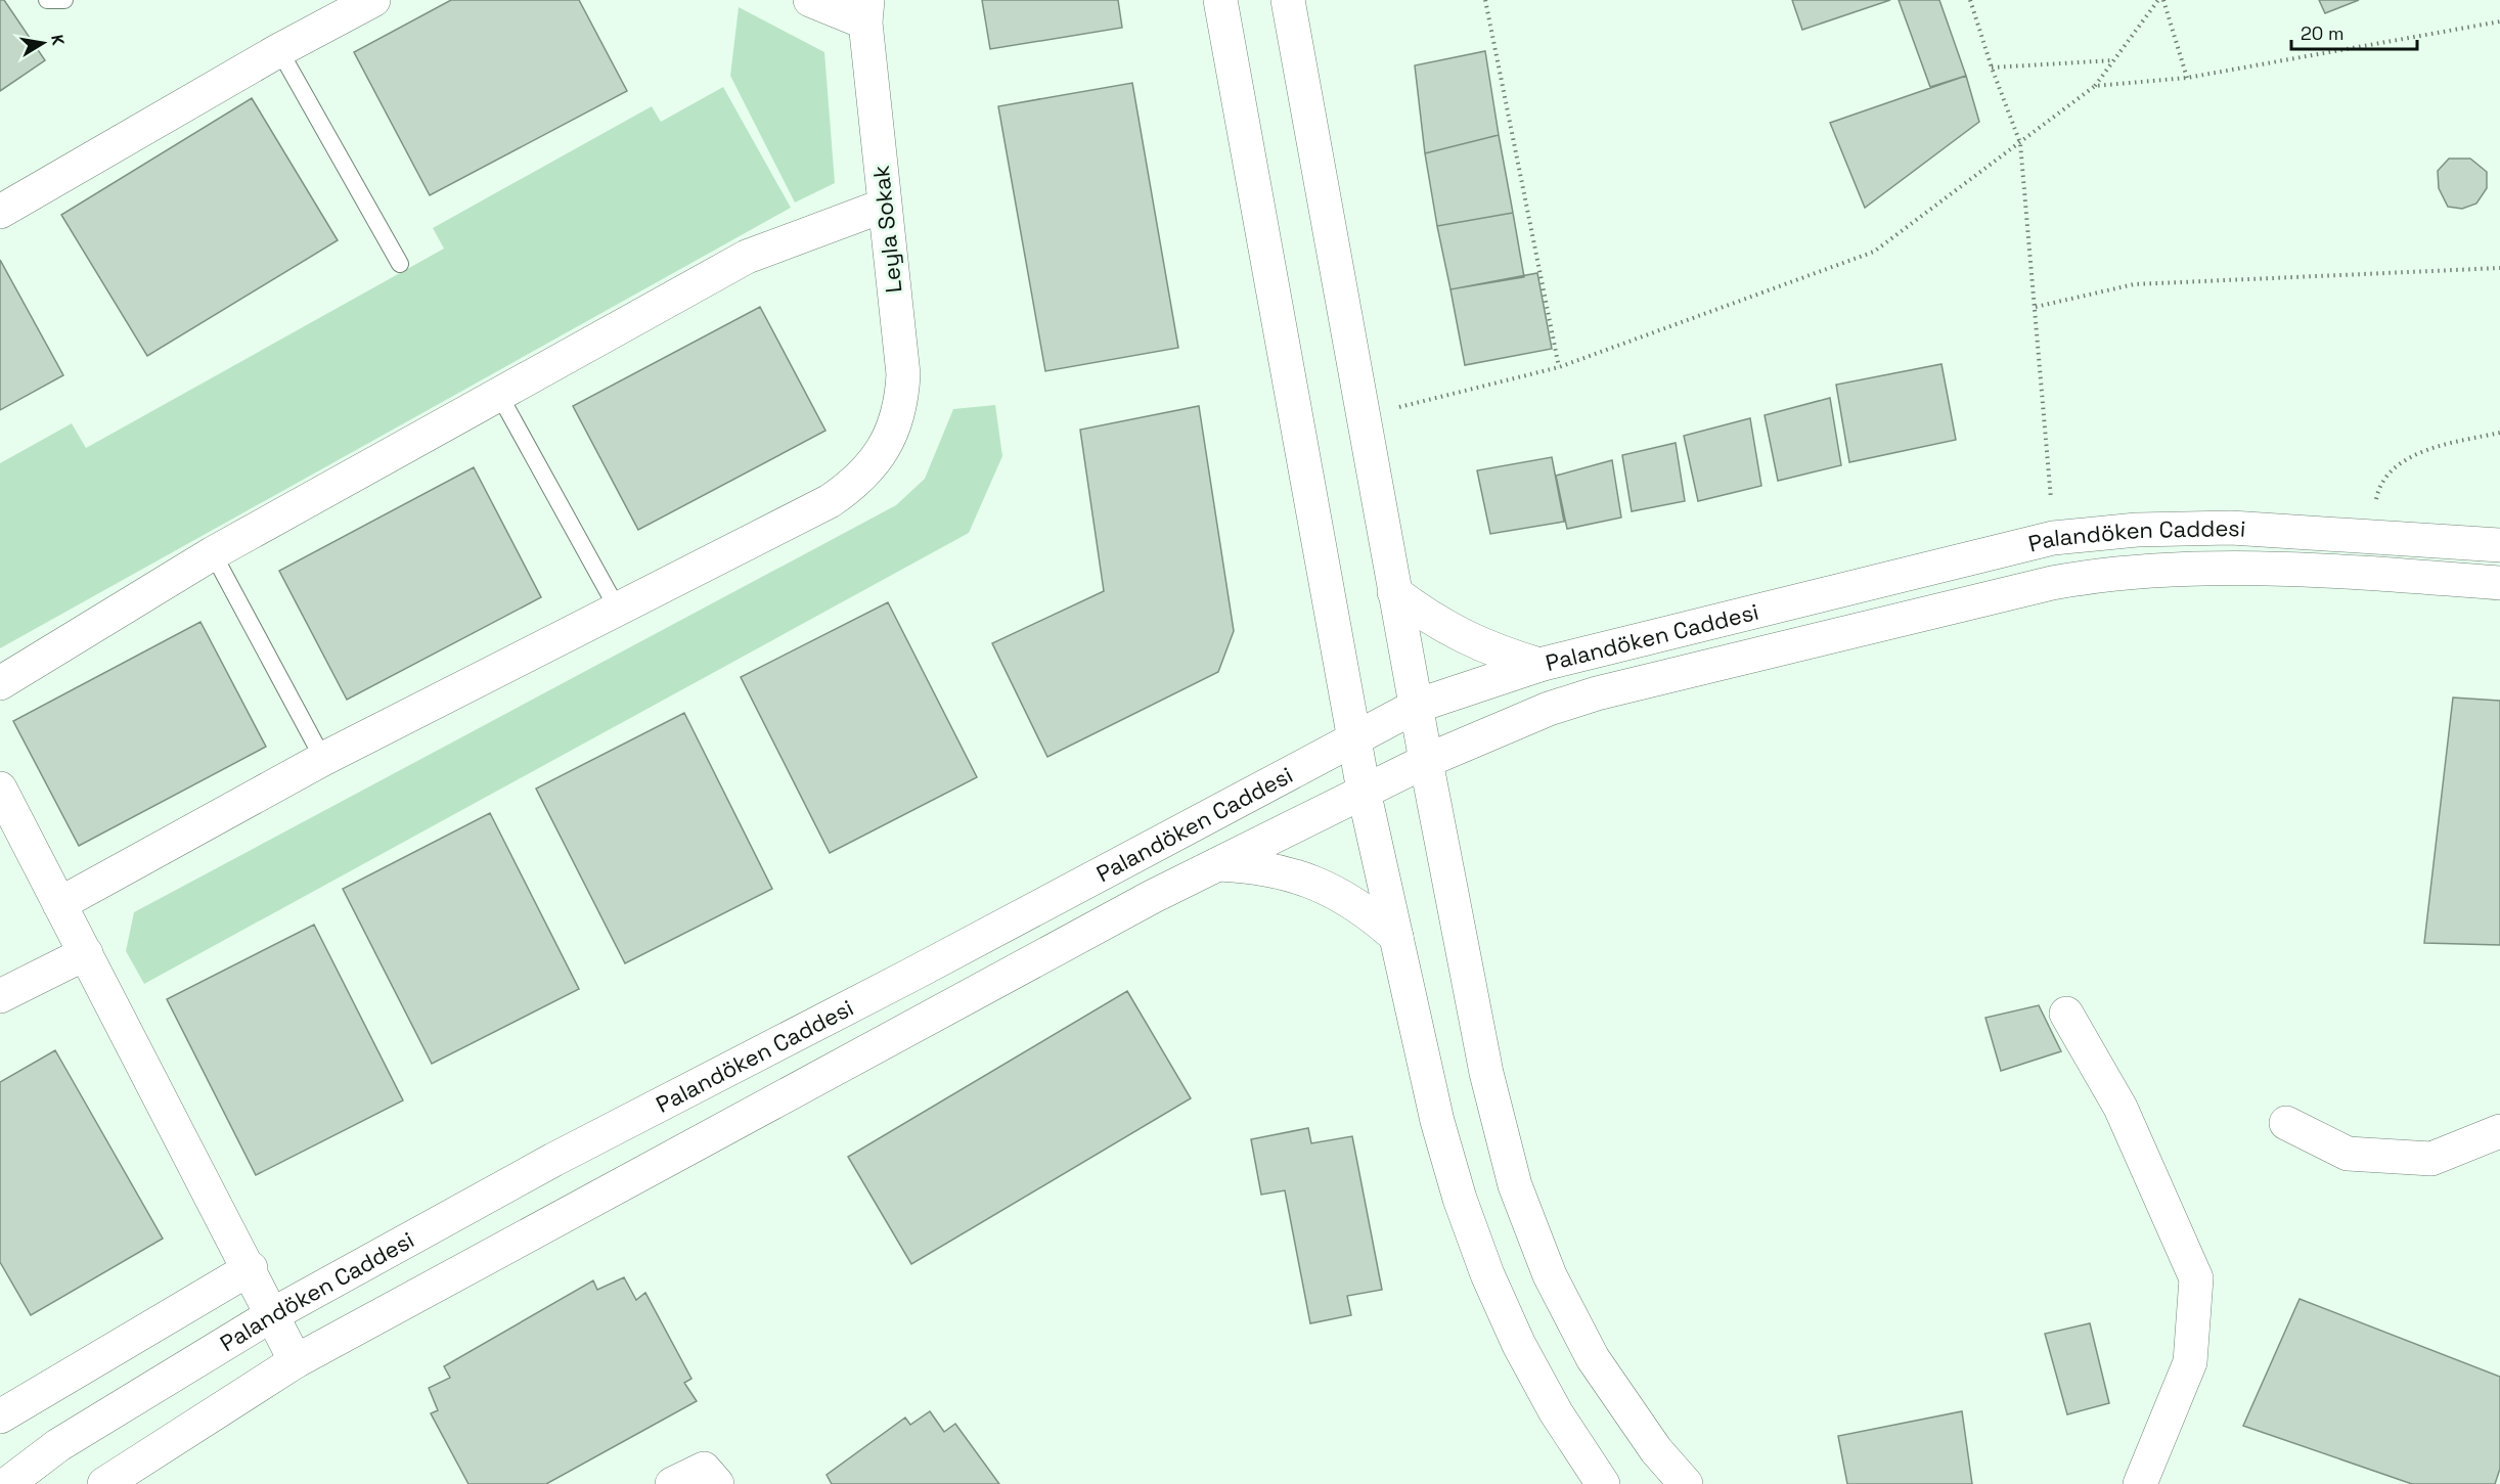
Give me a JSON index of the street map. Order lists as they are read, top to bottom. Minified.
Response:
{"streets":{"street":["Leyla Sokak","Palandöken Caddesi"]},"scale_bar":"20 m","north":"right"}
